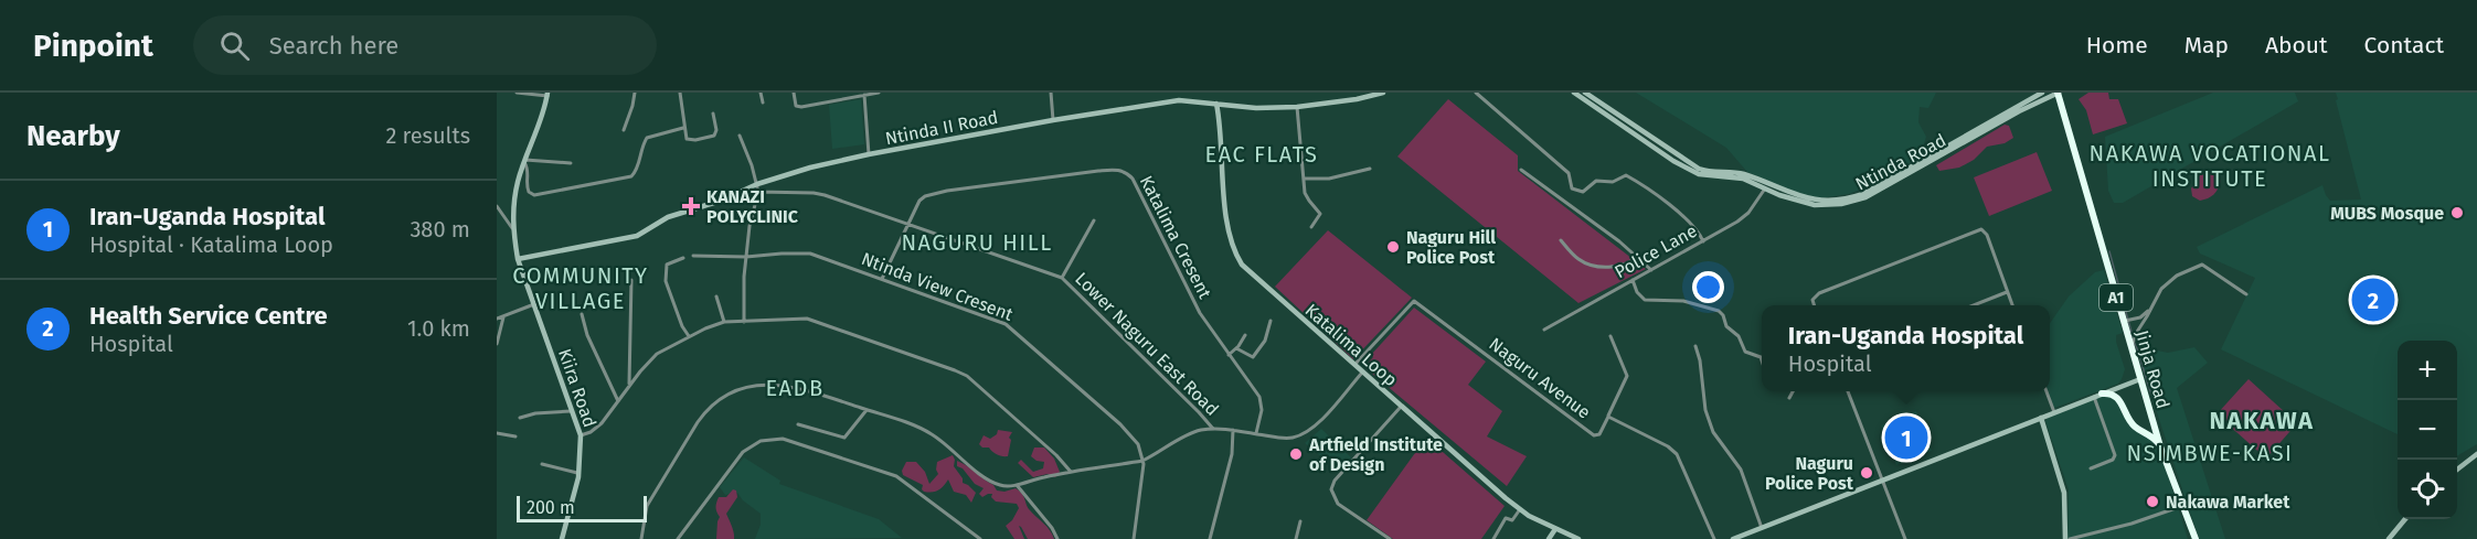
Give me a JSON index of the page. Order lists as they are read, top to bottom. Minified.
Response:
{"streets":{"highway":["A1","Jinja Road"],"street":["Ntinda II Road","Ntinda Road","Katalima Cresent","Police Lane","Ntinda View Cresent","Lower Naguru East Road","Katalima Loop","Naguru Avenue","Kiira Road"]},"crossings":[["Ntinda II Road","Katalima Loop"],["Ntinda II Road","Kiira Road"],["Ntinda Road","Police Lane"],["Ntinda Road","Jinja Road"],["Katalima Cresent","Ntinda View Cresent"],["Katalima Cresent","Lower Naguru East Road"],["Katalima Loop","Naguru Avenue"]],"districts":["NAKAWA VOCATIONAL INSTITUTE","EAC FLATS","NAGURU HILL","COMMUNITY VILLAGE","EADB","NAKAWA","NSIMBWE-KASI"],"places":{"health":["KANAZI POLYCLINIC"],"other":["MUBS Mosque","Naguru Hill Police Post","Artfield Institute of Design","Naguru Police Post","Nakawa Market"]},"scale_bar":"200 m","page":{"header":"Pinpoint","search":"Search here","nav":["Home","Map","About","Contact"],"heading":["Nearby","2 results"],"list":[{"mark":"1","name":"Iran-Uganda Hospital","note":"Hospital · Katalima Loop","value":"380 m"},{"mark":"2","name":"Health Service Centre","note":"Hospital","value":"1.0 km"}],"pins":["2","1"],"popup":["Iran-Uganda Hospital","Hospital"],"map_buttons":["+","−"],"scale":"200 m"}}
